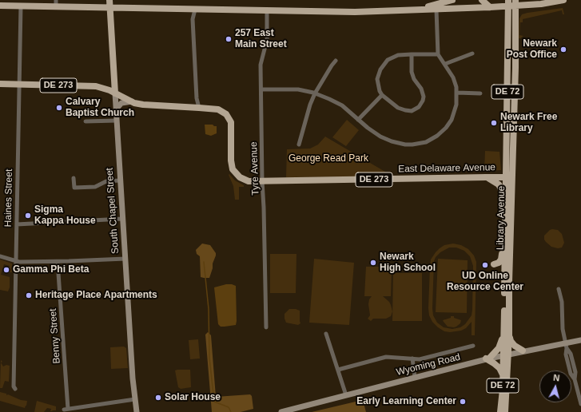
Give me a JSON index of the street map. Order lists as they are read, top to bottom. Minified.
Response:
{"streets":{"main road":["DE 273","DE 72","East Delaware Avenue","South Chapel Street","Library Avenue"],"street":["Tyre Avenue","Haines Street","Benny Street","Wyoming Road"]},"crossings":[["Tyre Avenue","East Delaware Avenue"],["East Delaware Avenue","Haines Street"],["East Delaware Avenue","South Chapel Street"],["East Delaware Avenue","Library Avenue"],["South Chapel Street","Benny Street"],["Library Avenue","Wyoming Road"]],"parks":["George Read Park"],"places":["257 East Main Street","Newark Post Office","Calvary Baptist Church","Newark Free Library","Sigma Kappa House","Newark High School","UD Online Resource Center","Gamma Phi Beta","Heritage Place Apartments","Solar House","Early Learning Center"],"north":"top"}
